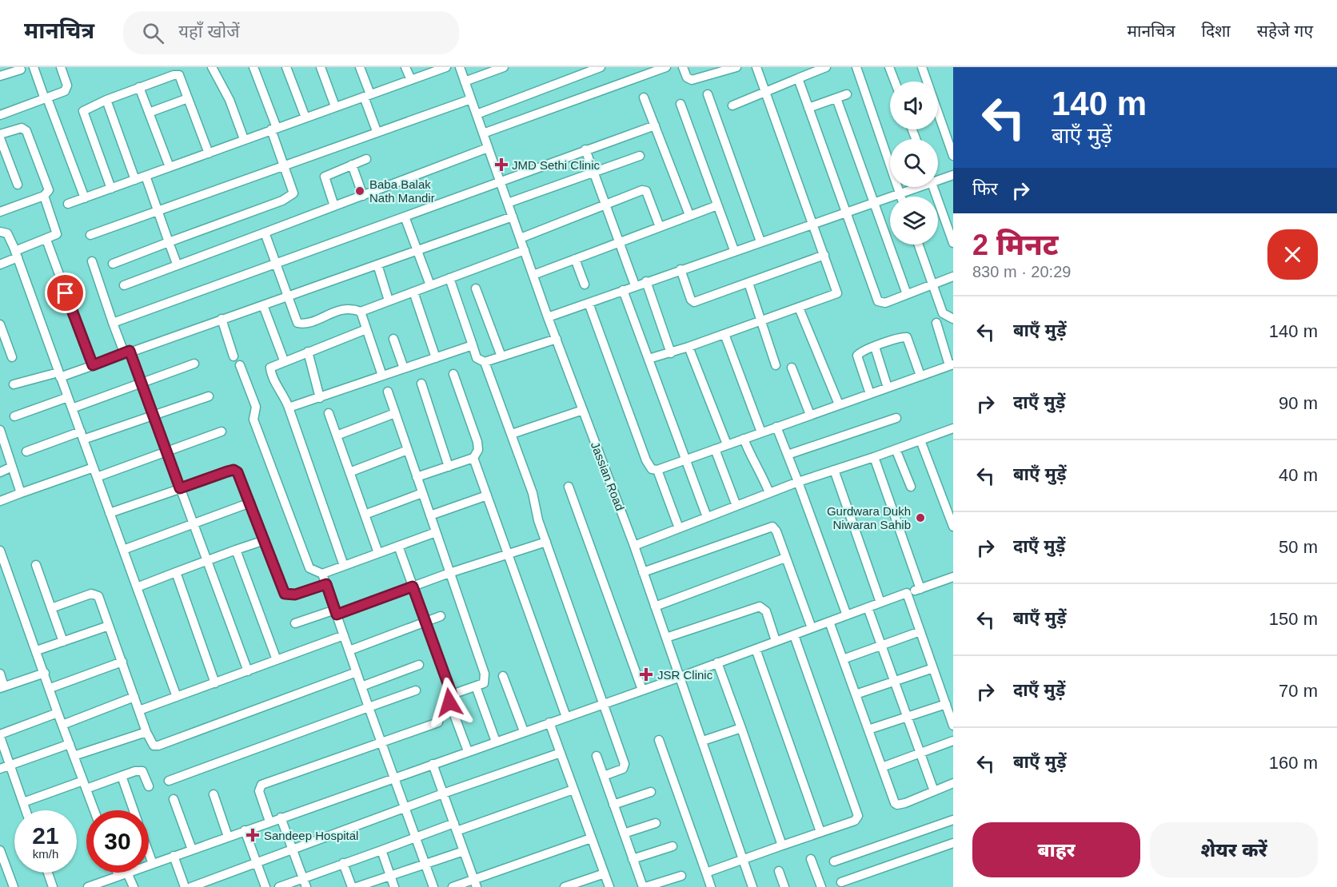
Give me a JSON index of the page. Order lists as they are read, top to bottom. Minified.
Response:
{"streets":{"street":["Jassian Road"]},"places":{"health":["JMD Sethi Clinic","JSR Clinic","Sandeep Hospital"],"other":["Baba Balak Nath Mandir","Gurdwara Dukh Niwaran Sahib"]},"page":{"header":"मानचित्र","search":"यहाँ खोजें","nav":["मानचित्र","दिशा","सहेजे गए"],"turn":["140 m","बाएँ मुड़ें"],"then":"फिर","heading":["2 मिनट","830 m · 20:29"],"list":[{"name":"बाएँ मुड़ें","value":"140 m"},{"name":"दाएँ मुड़ें","value":"90 m"},{"name":"बाएँ मुड़ें","value":"40 m"},{"name":"दाएँ मुड़ें","value":"50 m"},{"name":"बाएँ मुड़ें","value":"150 m"},{"name":"दाएँ मुड़ें","value":"70 m"},{"name":"बाएँ मुड़ें","value":"160 m"}],"speed":"21 km/h","limit":"30","buttons":["बाहर","शेयर करें"]}}
